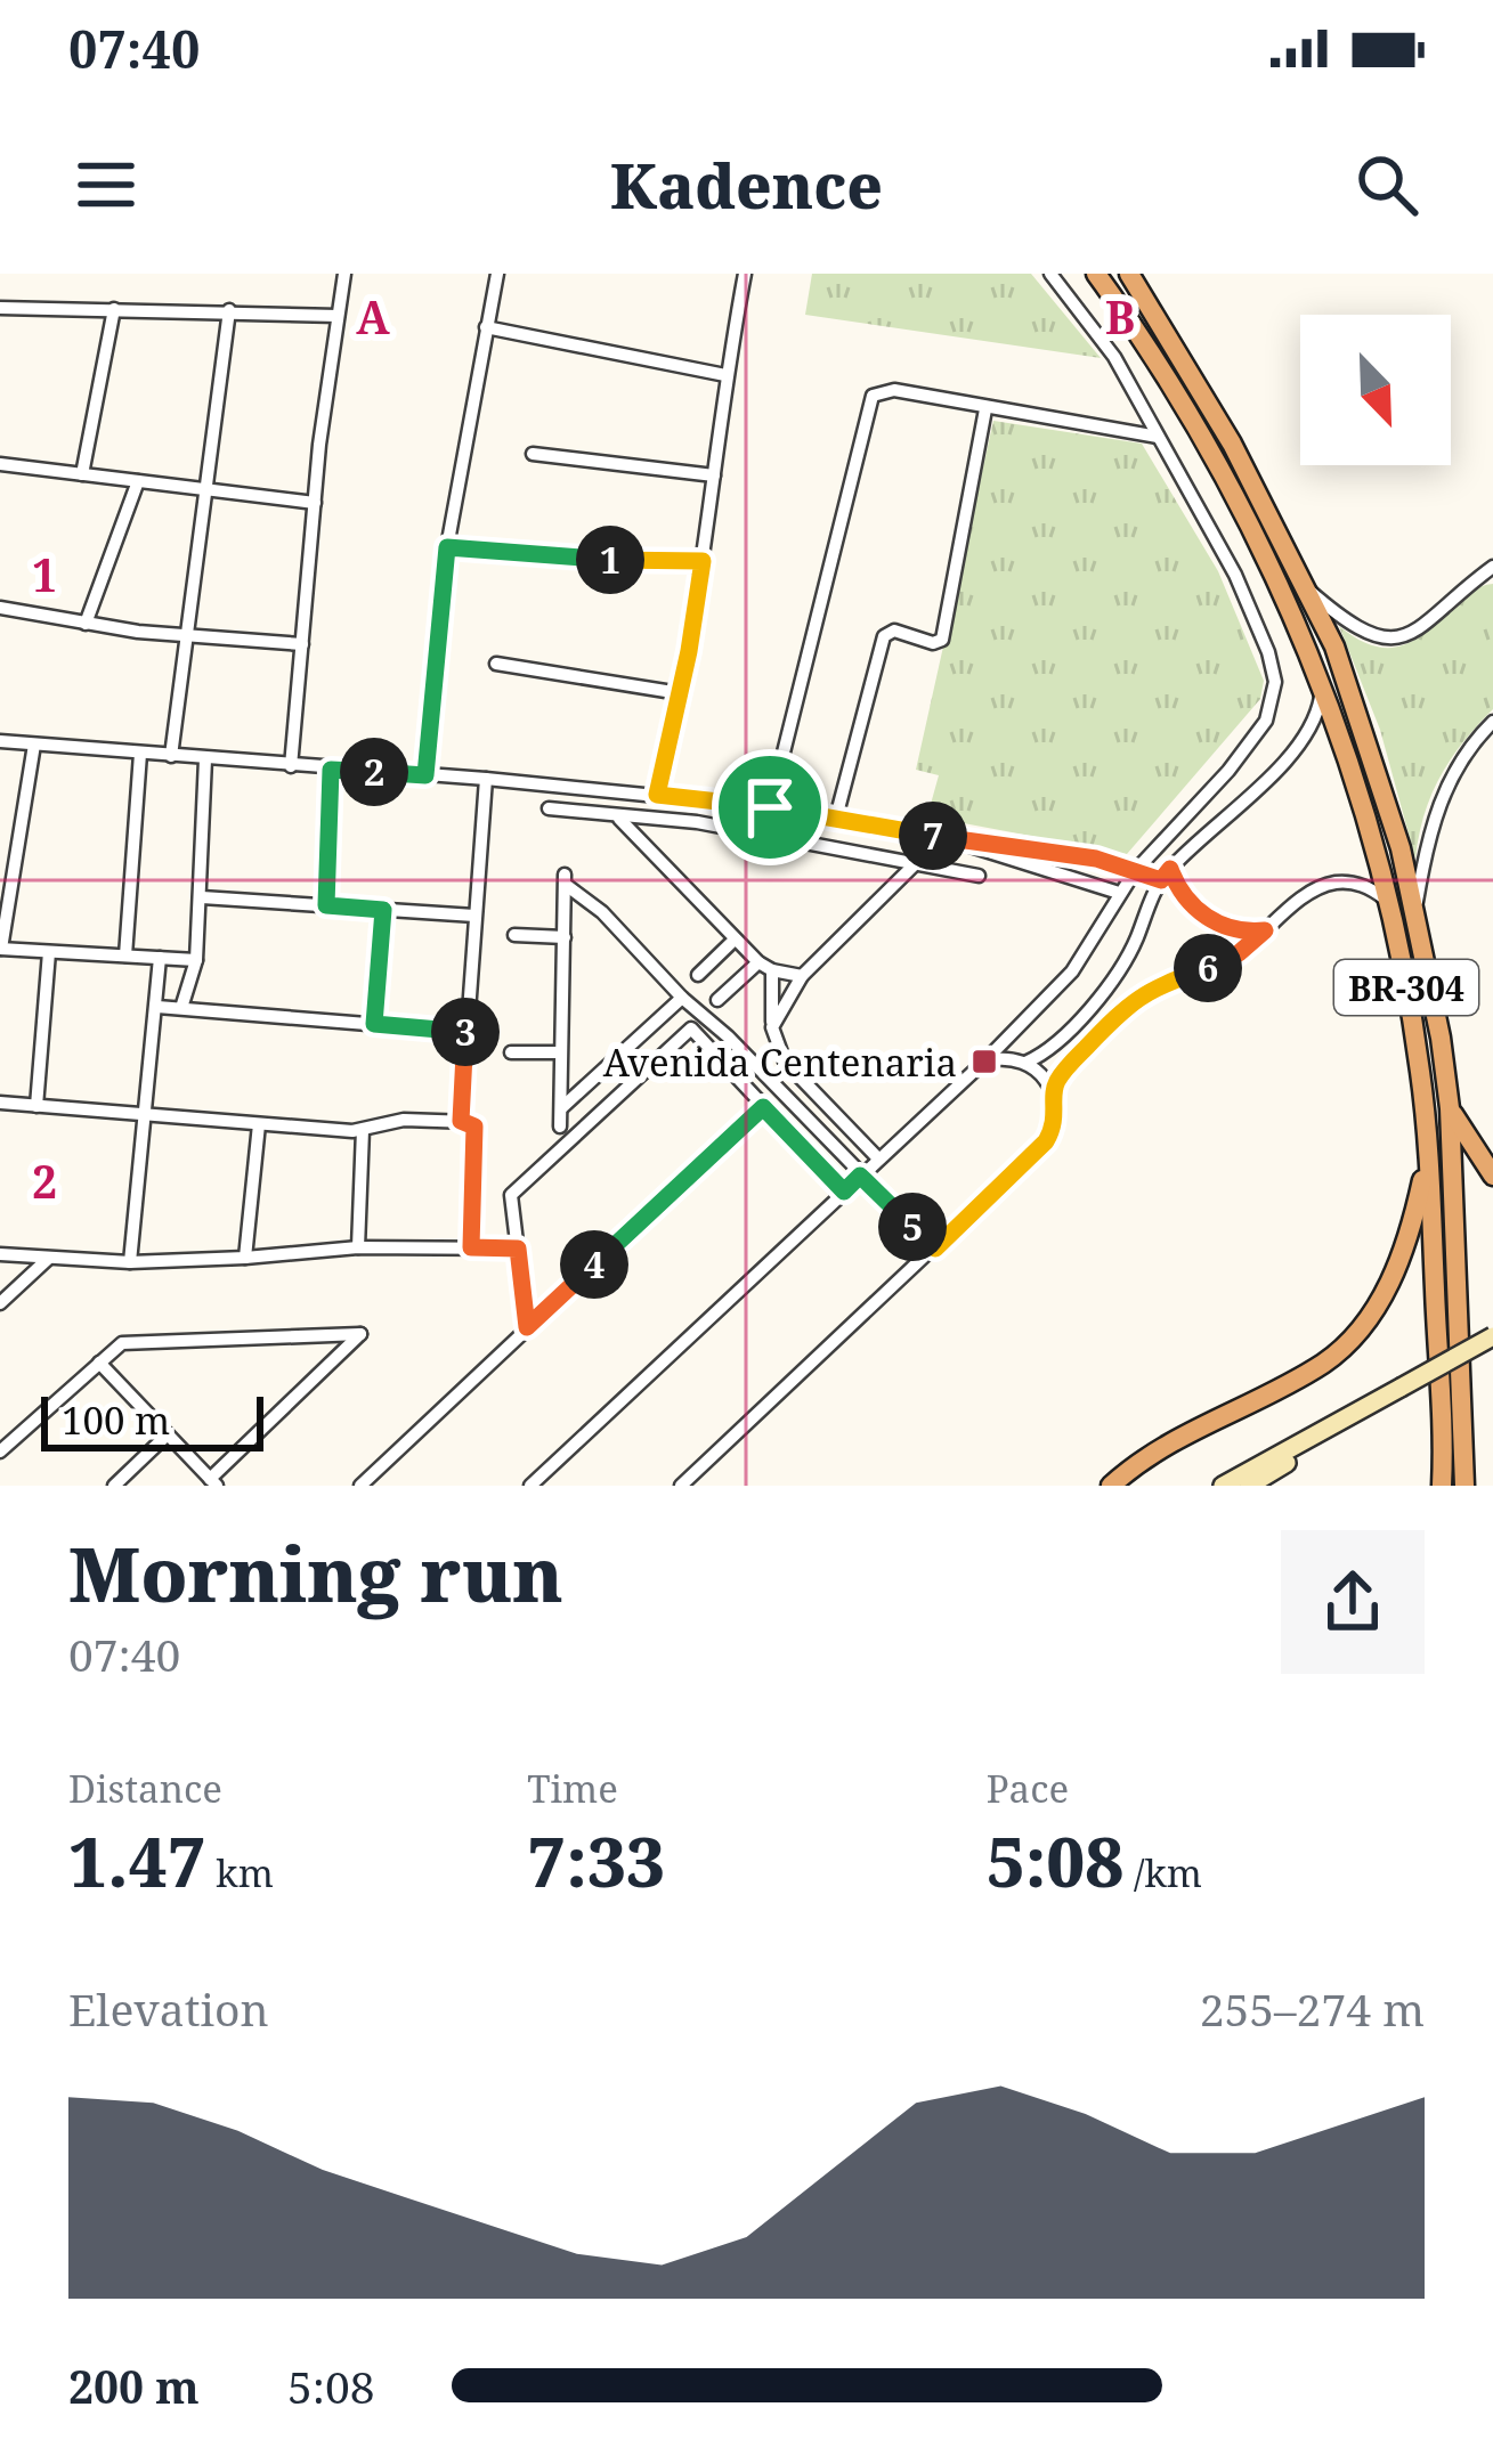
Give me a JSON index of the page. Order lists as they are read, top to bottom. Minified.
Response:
{"streets":{"highway":["BR-304"]},"places":{"transit":["Avenida Centenaria"]},"scale_bar":"100 m","north":"bottom right","page":{"status":"07:40","header":"Kadence","pins":["1","2","7","6","3","5","4"],"scale":"100 m","heading":["Morning run","07:40"],"stats":[["Distance","1.47 km"],["Time","7:33"],["Pace","5:08 /km"]],"chart":["Elevation","255–274 m"],"list":[{"name":"200 m","note":"5:08"}]},"grid":{"columns":["A","B"],"rows":["1","2"]}}
